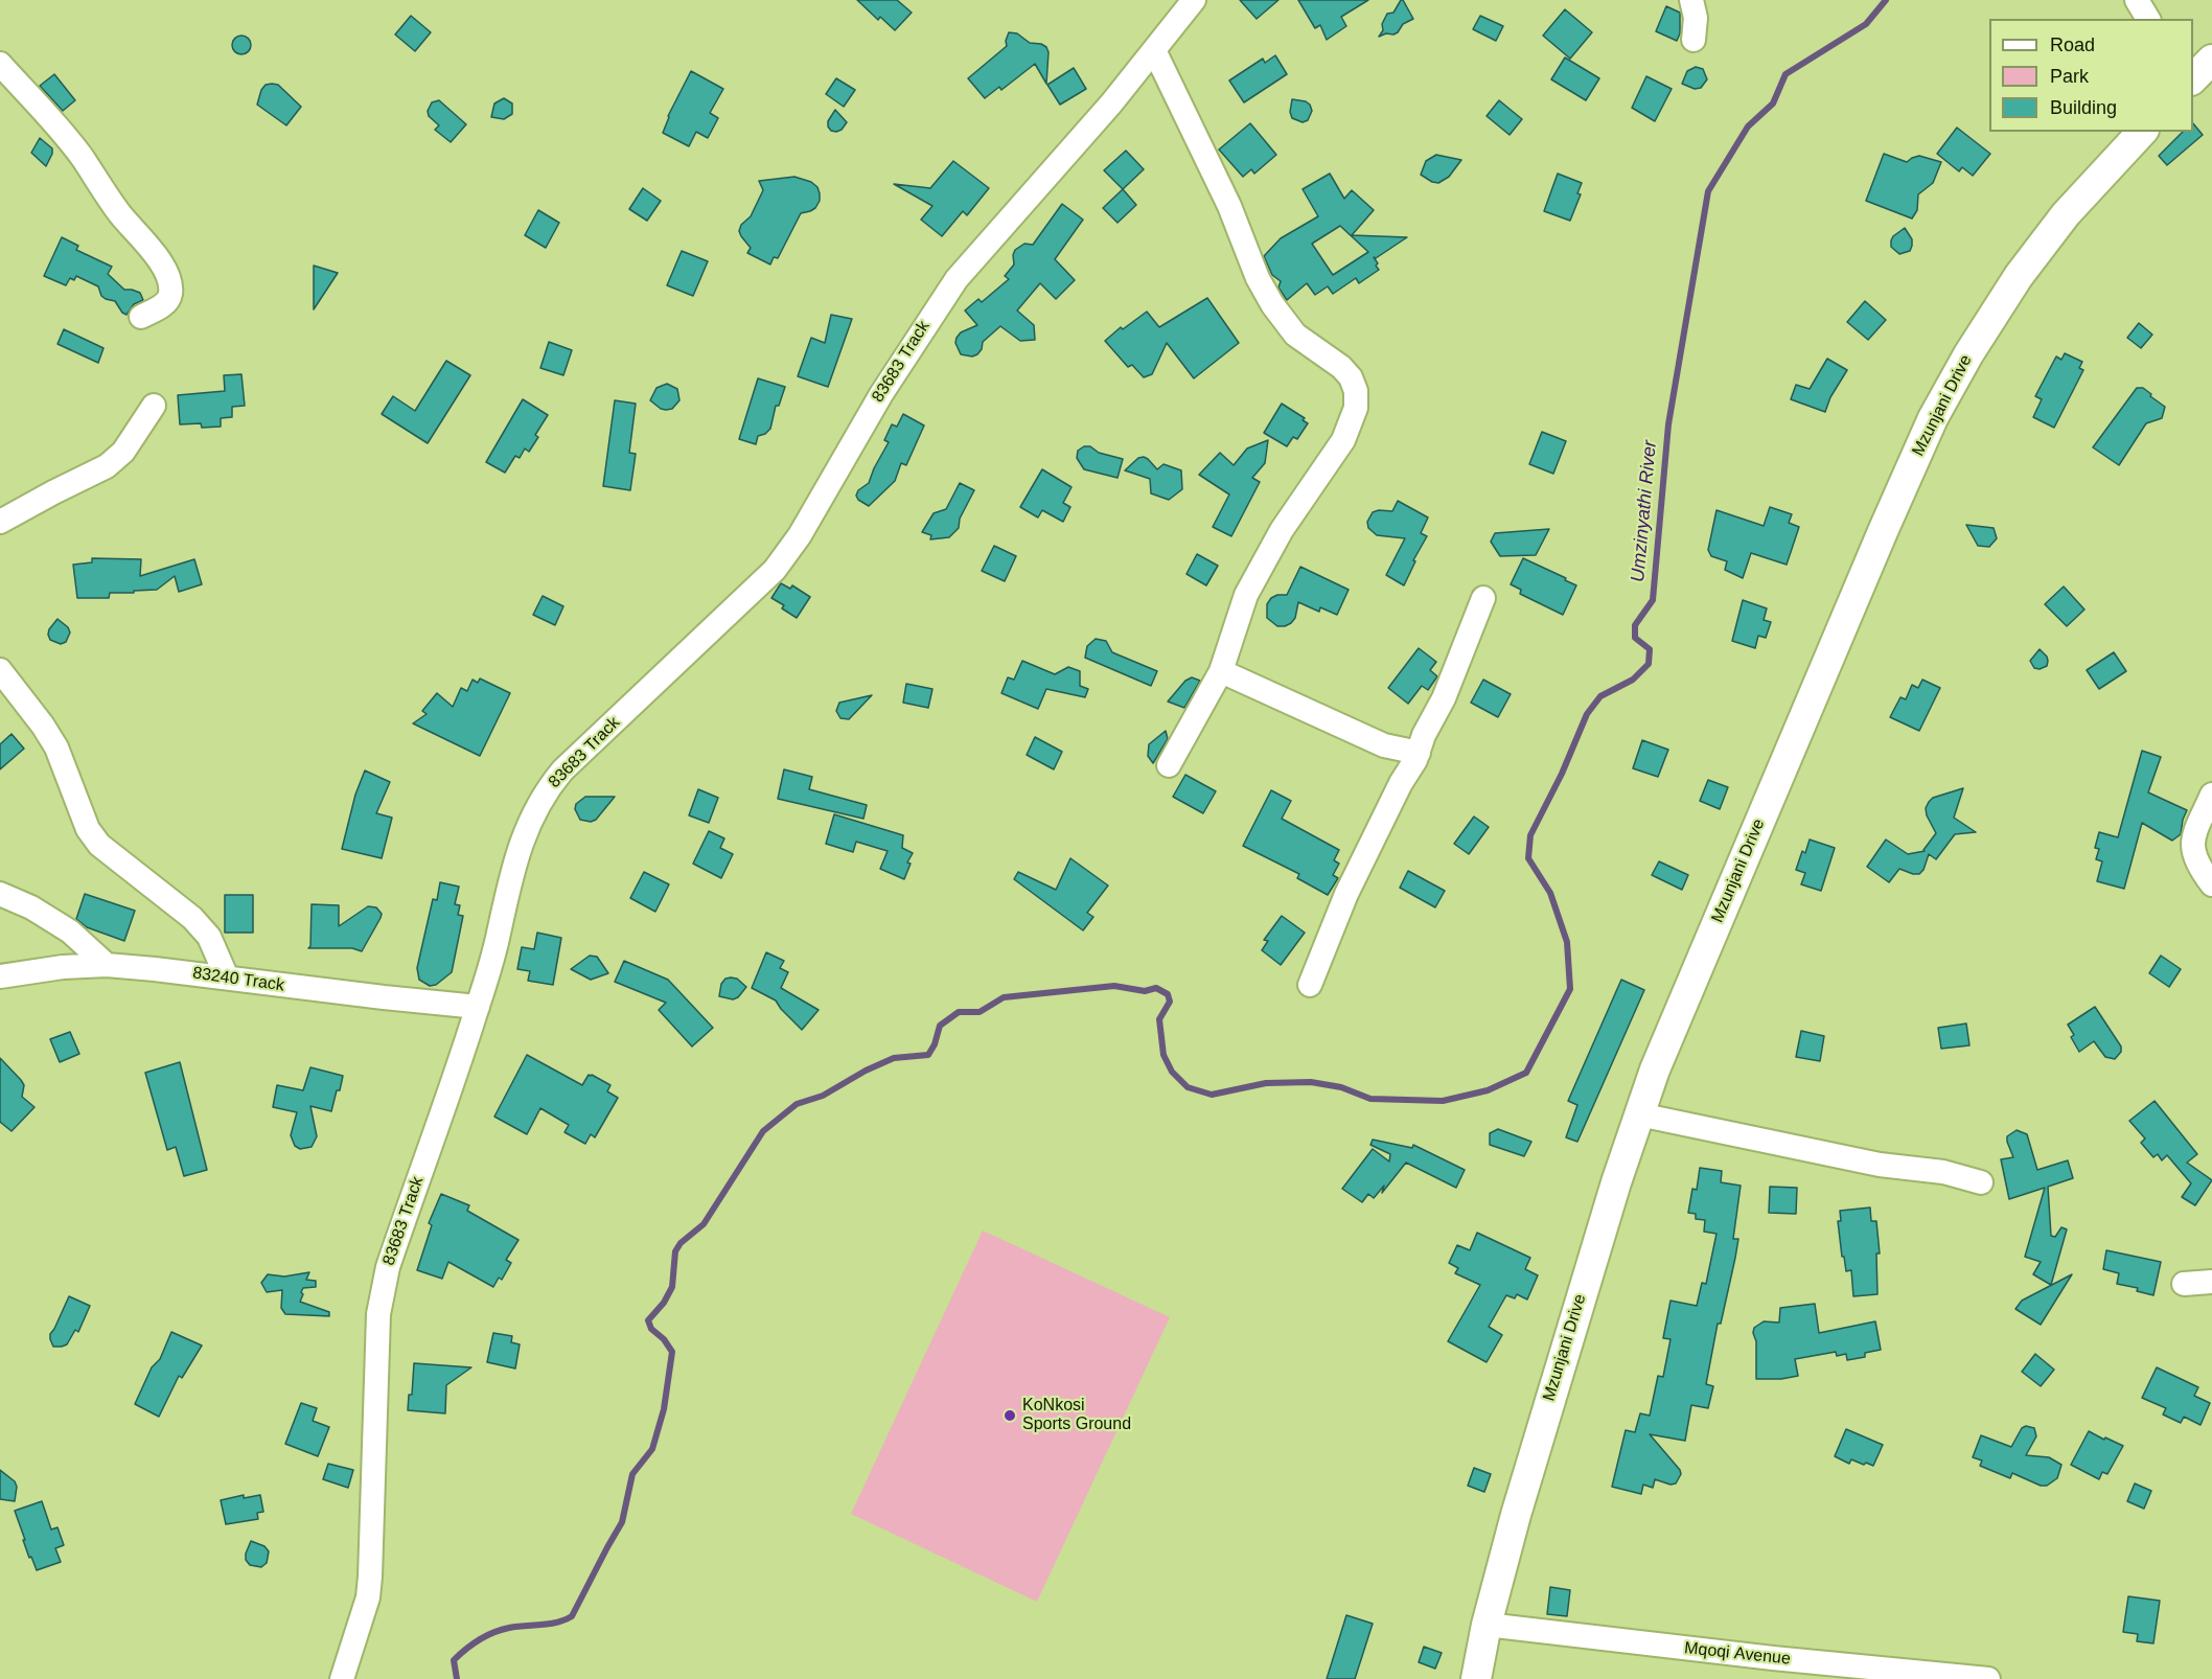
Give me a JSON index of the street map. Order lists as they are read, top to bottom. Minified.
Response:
{"streets":{"main road":["Mzunjani Drive"],"street":["83683 Track","83240 Track","Mqoqi Avenue"]},"crossings":[["83683 Track","83240 Track"],["Mzunjani Drive","Mqoqi Avenue"]],"water":["Umzinyathi River"],"places":["KoNkosi Sports Ground"],"legend":["Road","Park","Building"]}
